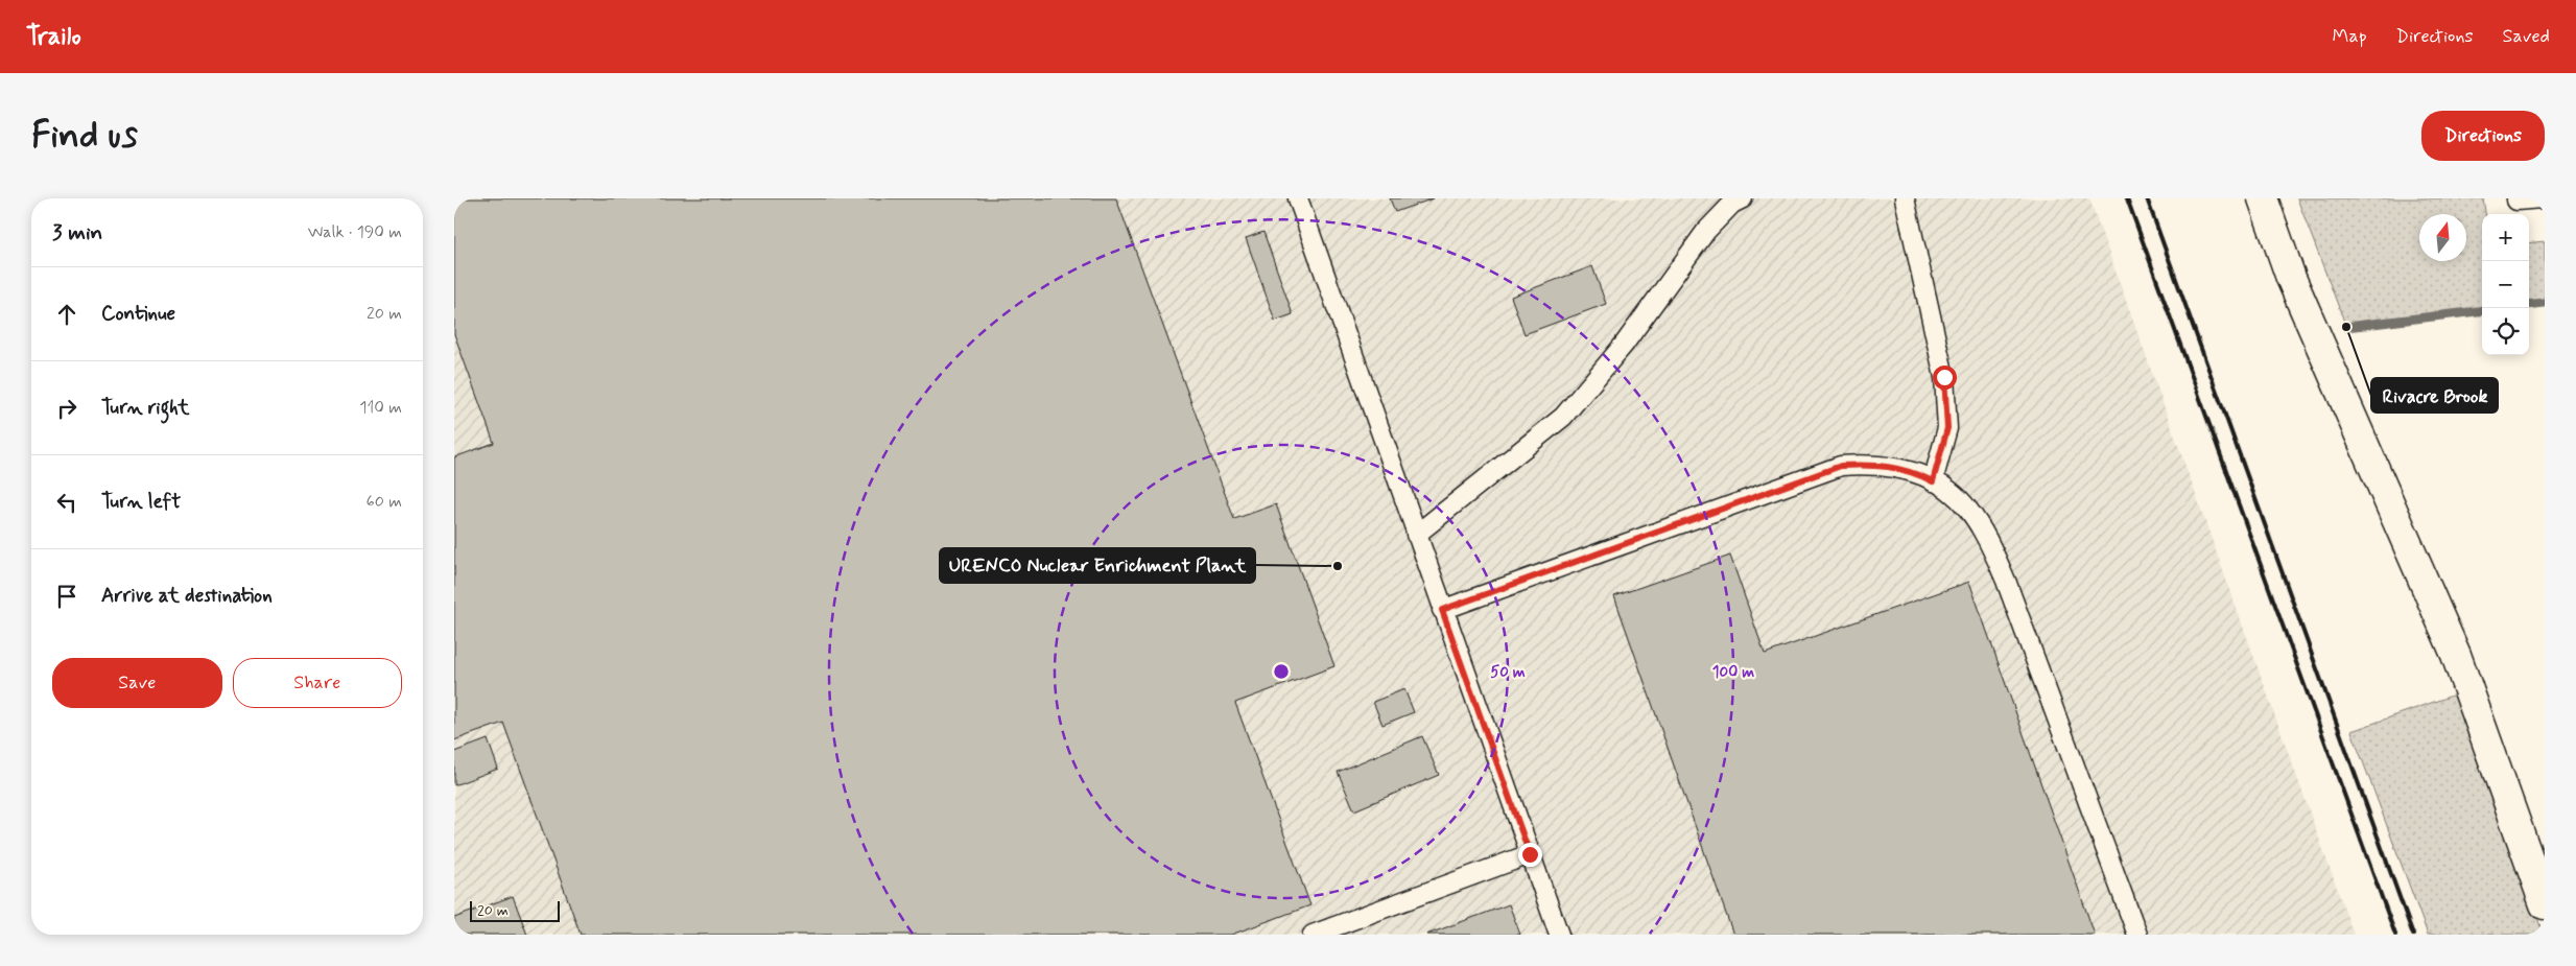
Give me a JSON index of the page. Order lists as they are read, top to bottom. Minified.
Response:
{"places":["Rivacre Brook","URENCO Nuclear Enrichment Plant"],"scale_bar":"20 m","north":"top","page":{"header":"Trailo","nav":["Map","Directions","Saved"],"buttons":["Directions",["Save","Share"]],"title":"Find us","heading":["3 min","Walk · 190 m"],"map_buttons":["+","−"],"list":[["Continue","20 m"],["Turn right","110 m"],["Turn left","60 m"],"Arrive at destination"],"scale":"20 m"},"rings":["50 m","100 m"]}
